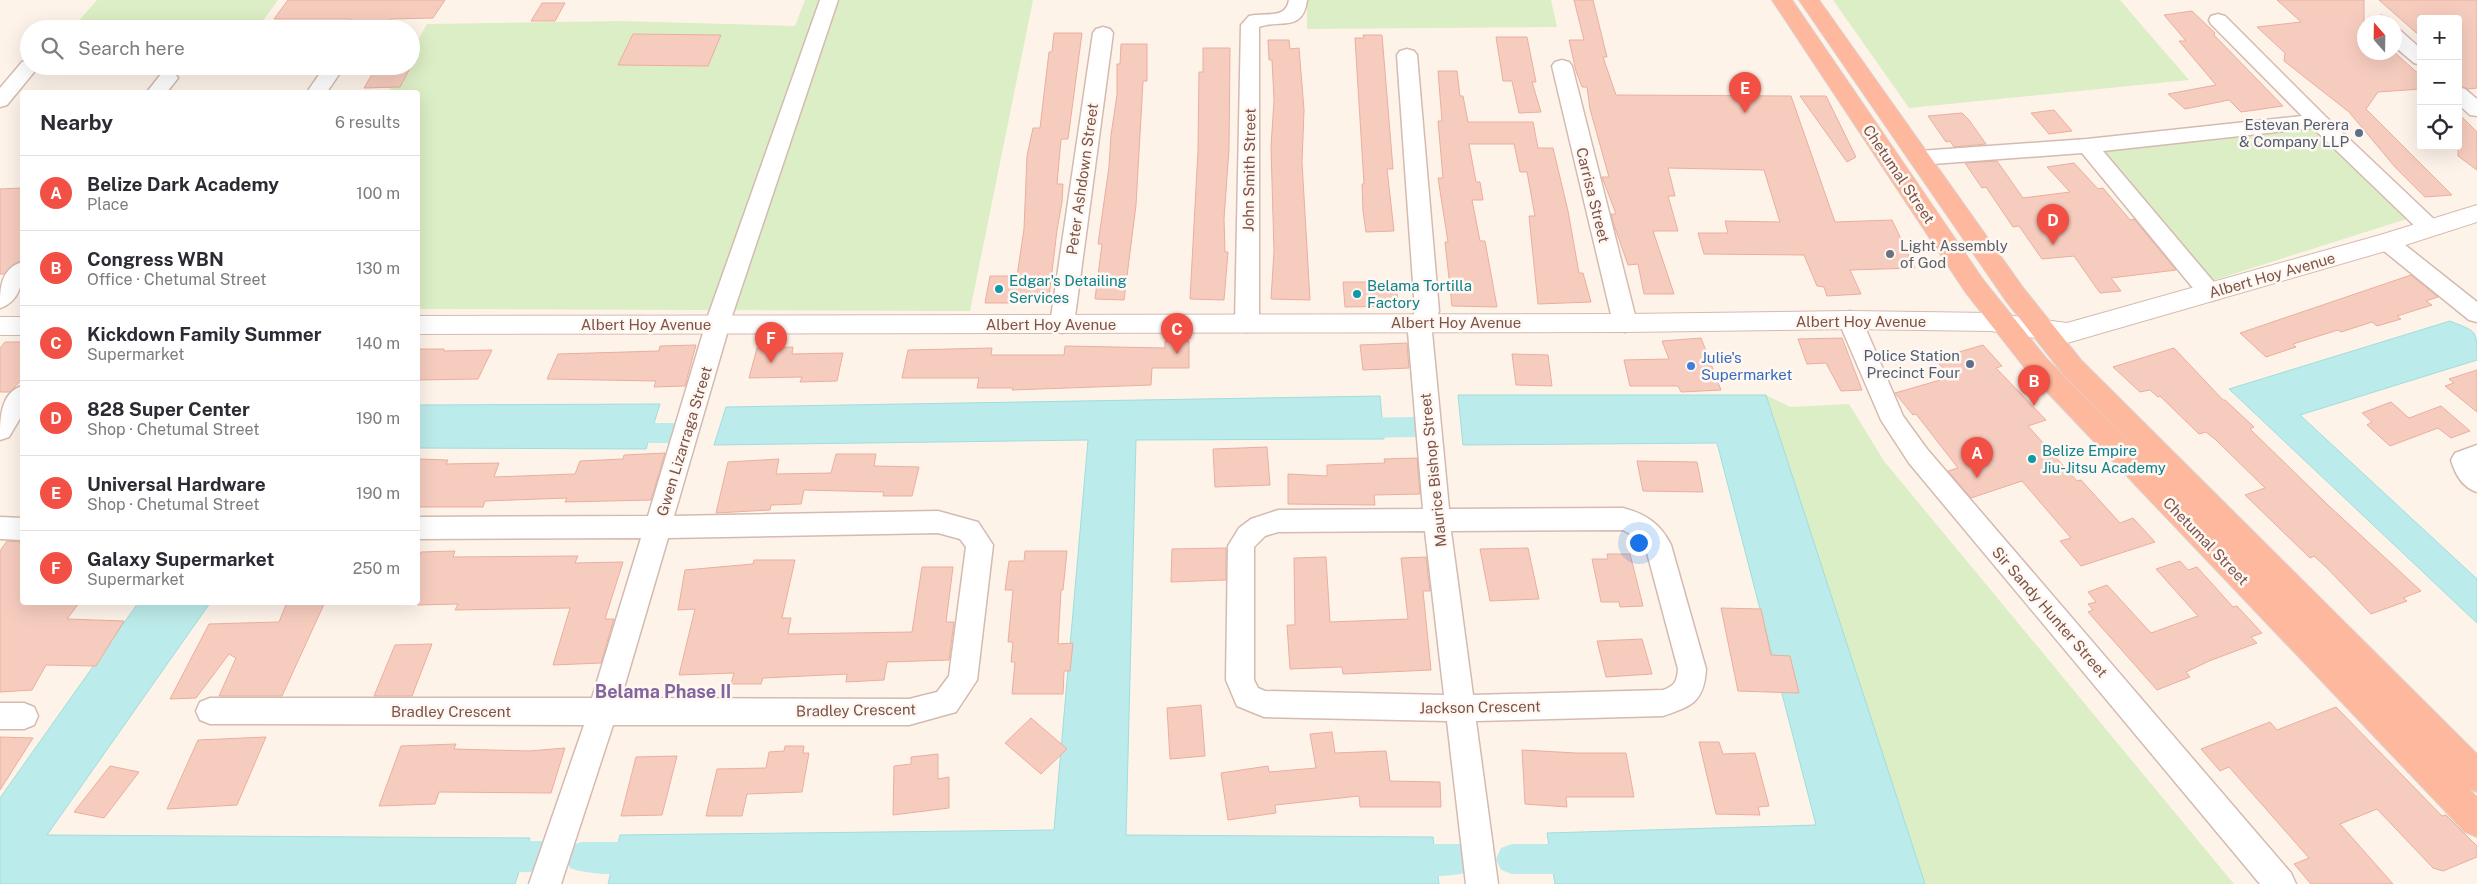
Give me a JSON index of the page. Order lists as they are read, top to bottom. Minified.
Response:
{"streets":{"highway":["Chetumal Street"],"street":["John Smith Street","Peter Ashdown Street","Carrisa Street","Albert Hoy Avenue","Gwen Lizarraga Street","Maurice Bishop Street","Sir Sandy Hunter Street","Jackson Crescent","Bradley Crescent"]},"crossings":[["John Smith Street","Albert Hoy Avenue"],["Chetumal Street","Albert Hoy Avenue"],["Peter Ashdown Street","Albert Hoy Avenue"],["Carrisa Street","Albert Hoy Avenue"],["Albert Hoy Avenue","Gwen Lizarraga Street"],["Albert Hoy Avenue","Maurice Bishop Street"],["Albert Hoy Avenue","Sir Sandy Hunter Street"],["Gwen Lizarraga Street","Bradley Crescent"],["Maurice Bishop Street","Jackson Crescent"]],"districts":["Belama Phase II"],"places":["Estevan Perera & Company LLP","Light Assembly of God","Edgar's Detailing Services","Belama Tortilla Factory","Police Station Precinct Four","Julie's Supermarket","Belize Empire Jiu-Jitsu Academy"],"north":"top","page":{"map_buttons":["+","−"],"search":"Search here","pins":["E","D","C","F","B","A"],"heading":["Nearby","6 results"],"list":[{"mark":"A","name":"Belize Dark Academy","note":"Place","value":"100 m"},{"mark":"B","name":"Congress WBN","note":"Office · Chetumal Street","value":"130 m"},{"mark":"C","name":"Kickdown Family Summer","note":"Supermarket","value":"140 m"},{"mark":"D","name":"828 Super Center","note":"Shop · Chetumal Street","value":"190 m"},{"mark":"E","name":"Universal Hardware","note":"Shop · Chetumal Street","value":"190 m"},{"mark":"F","name":"Galaxy Supermarket","note":"Supermarket","value":"250 m"}]}}
